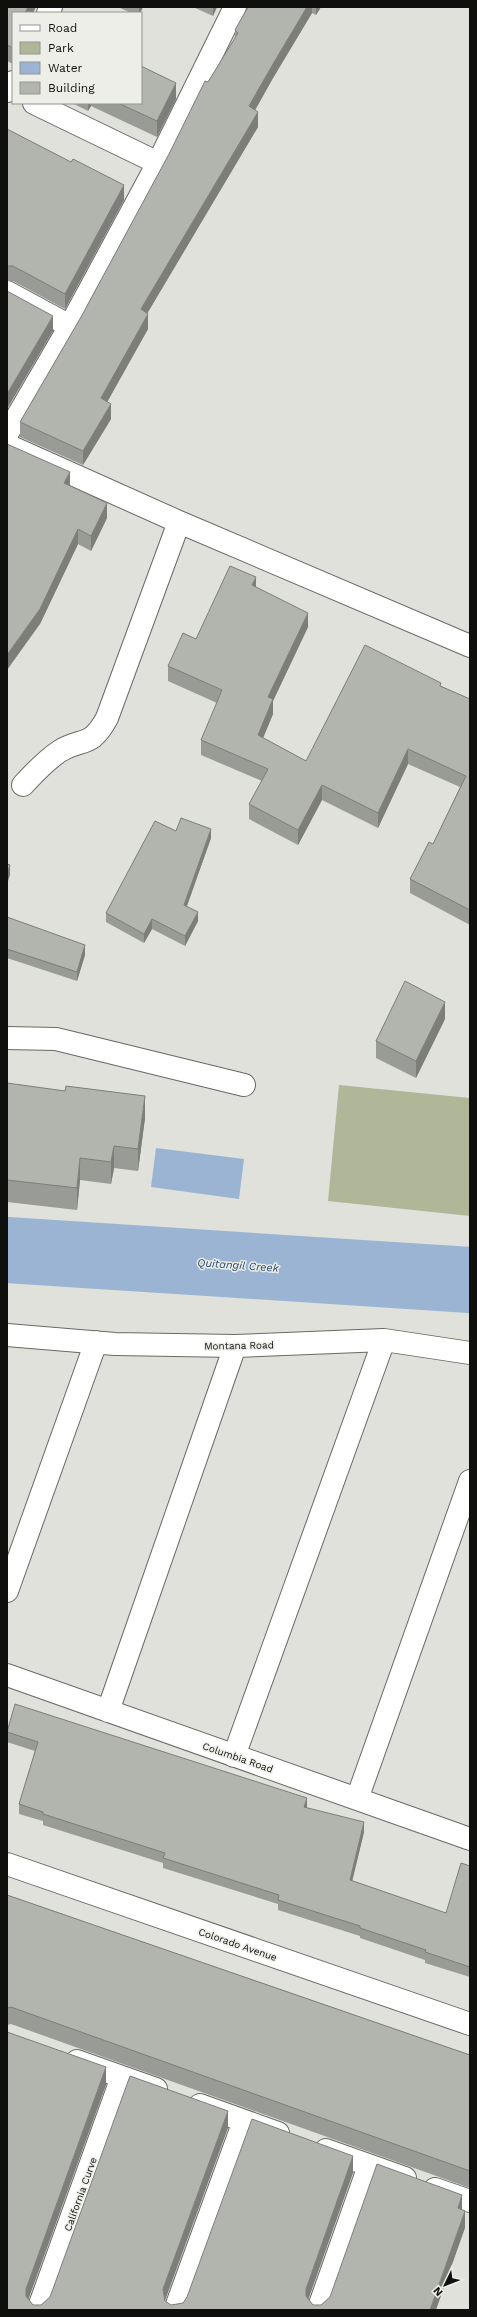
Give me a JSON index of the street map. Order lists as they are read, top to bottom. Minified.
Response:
{"streets":{"street":["Montana Road","Columbia Road","Colorado Avenue","California Curve"]},"water":["Quitangil Creek"],"legend":["Road","Park","Water","Building"],"north":"bottom left"}
